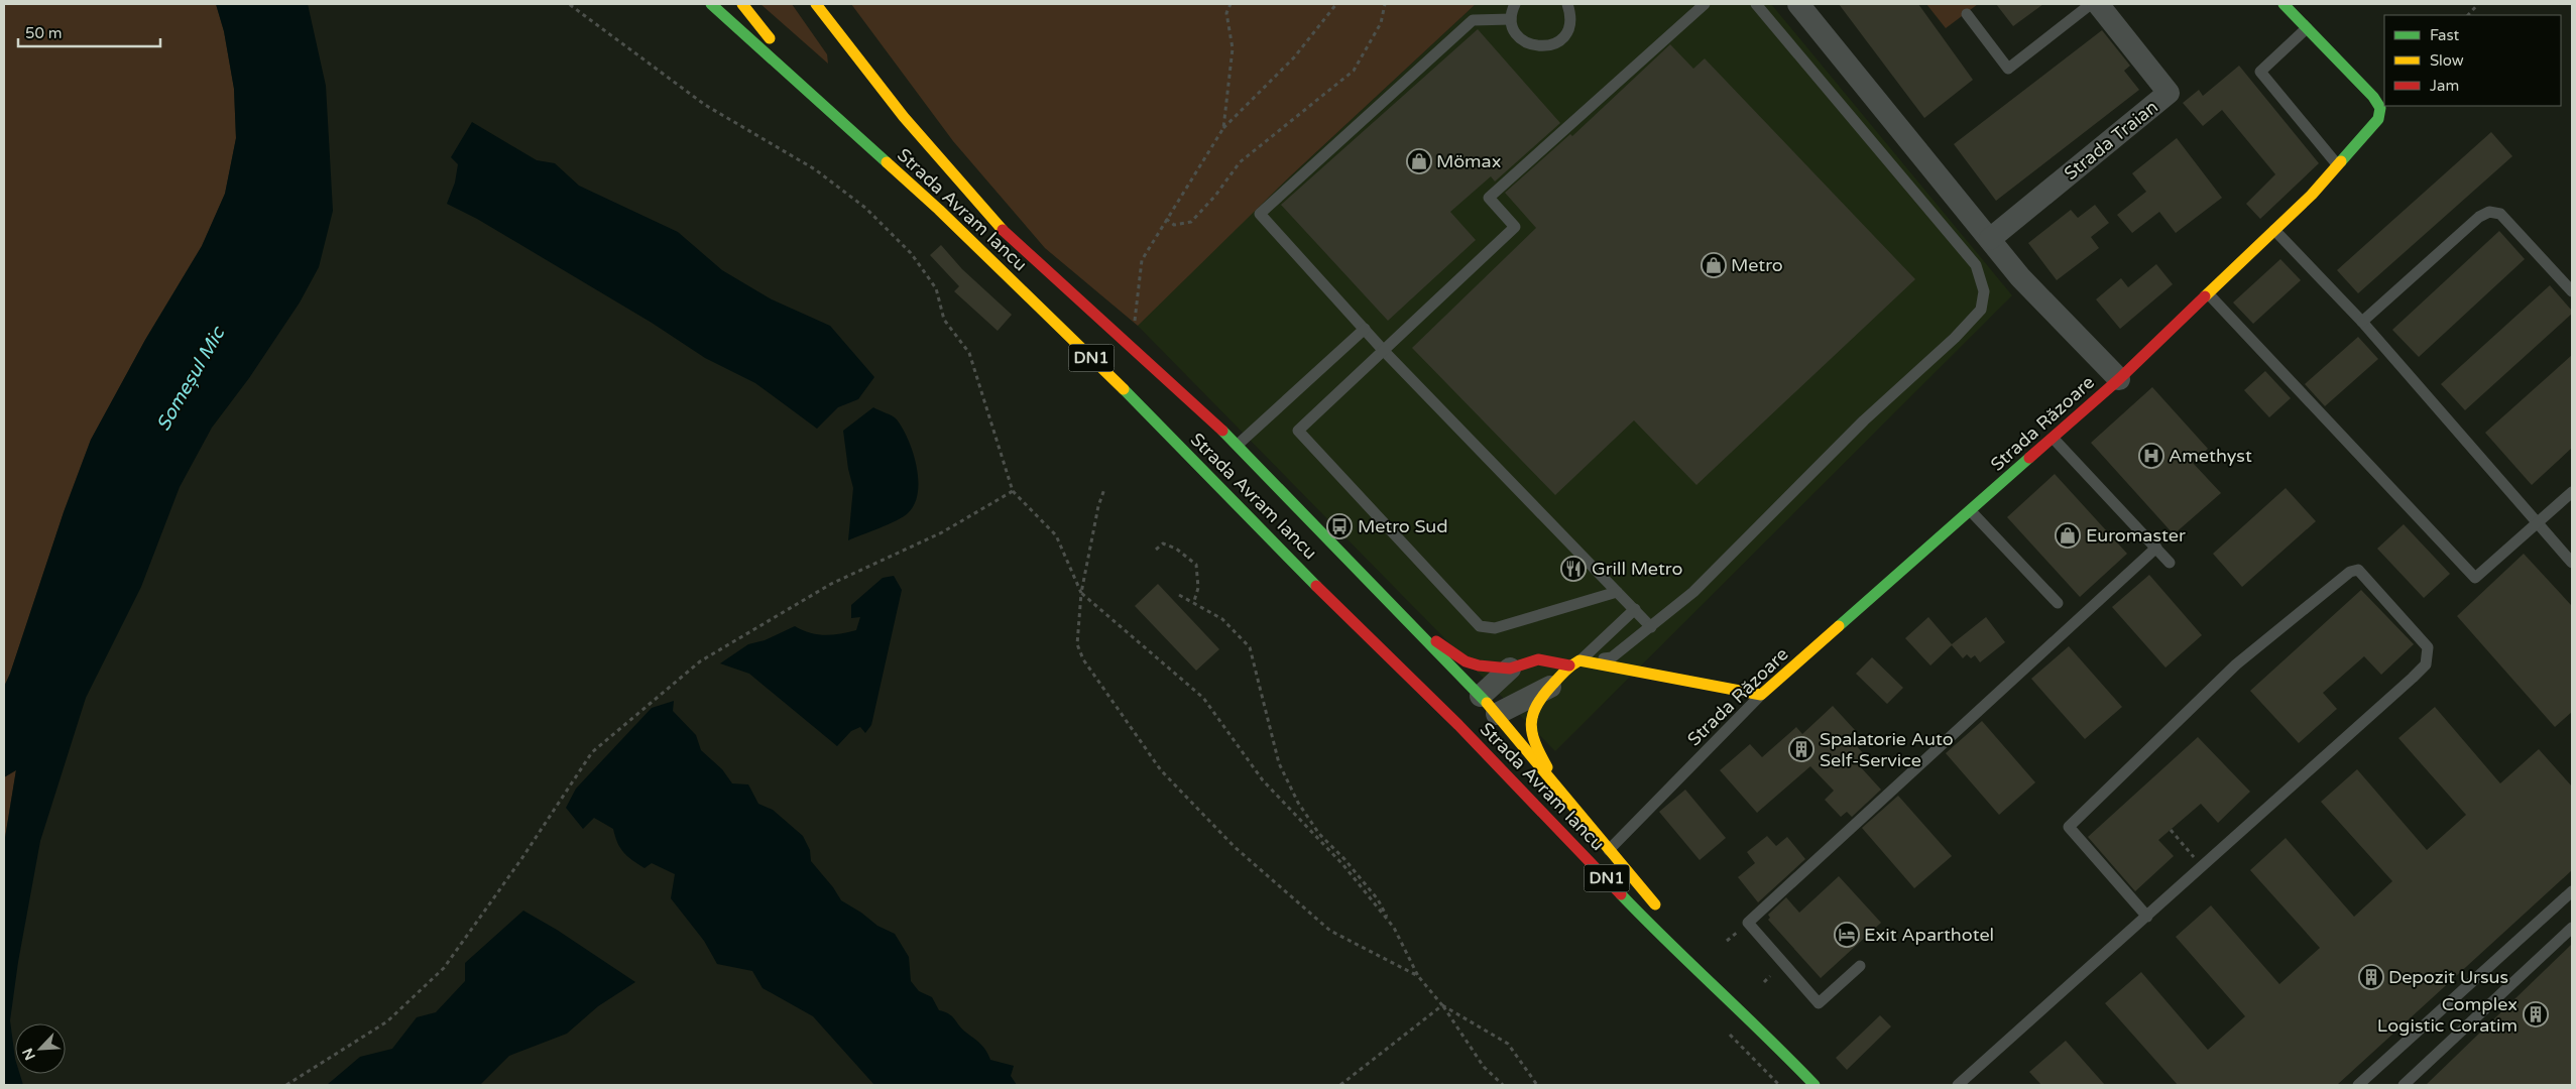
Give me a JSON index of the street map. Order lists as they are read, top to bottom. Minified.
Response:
{"streets":{"main road":["Strada Avram Iancu","DN1","Strada Răzoare"],"street":["Strada Traian"]},"crossings":[["Strada Avram Iancu","Strada Răzoare"]],"water":["Someșul Mic"],"places":{"shop":["Mömax","Metro","Euromaster"],"hospital":["Amethyst"],"bus stop":["Metro Sud"],"restaurant":["Grill Metro"],"building":["Spalatorie Auto Self-Service","Depozit Ursus","Complex Logistic Coratim"],"hotel":["Exit Aparthotel"]},"legend":["Fast","Slow","Jam"],"scale_bar":"50 m","north":"bottom left"}
